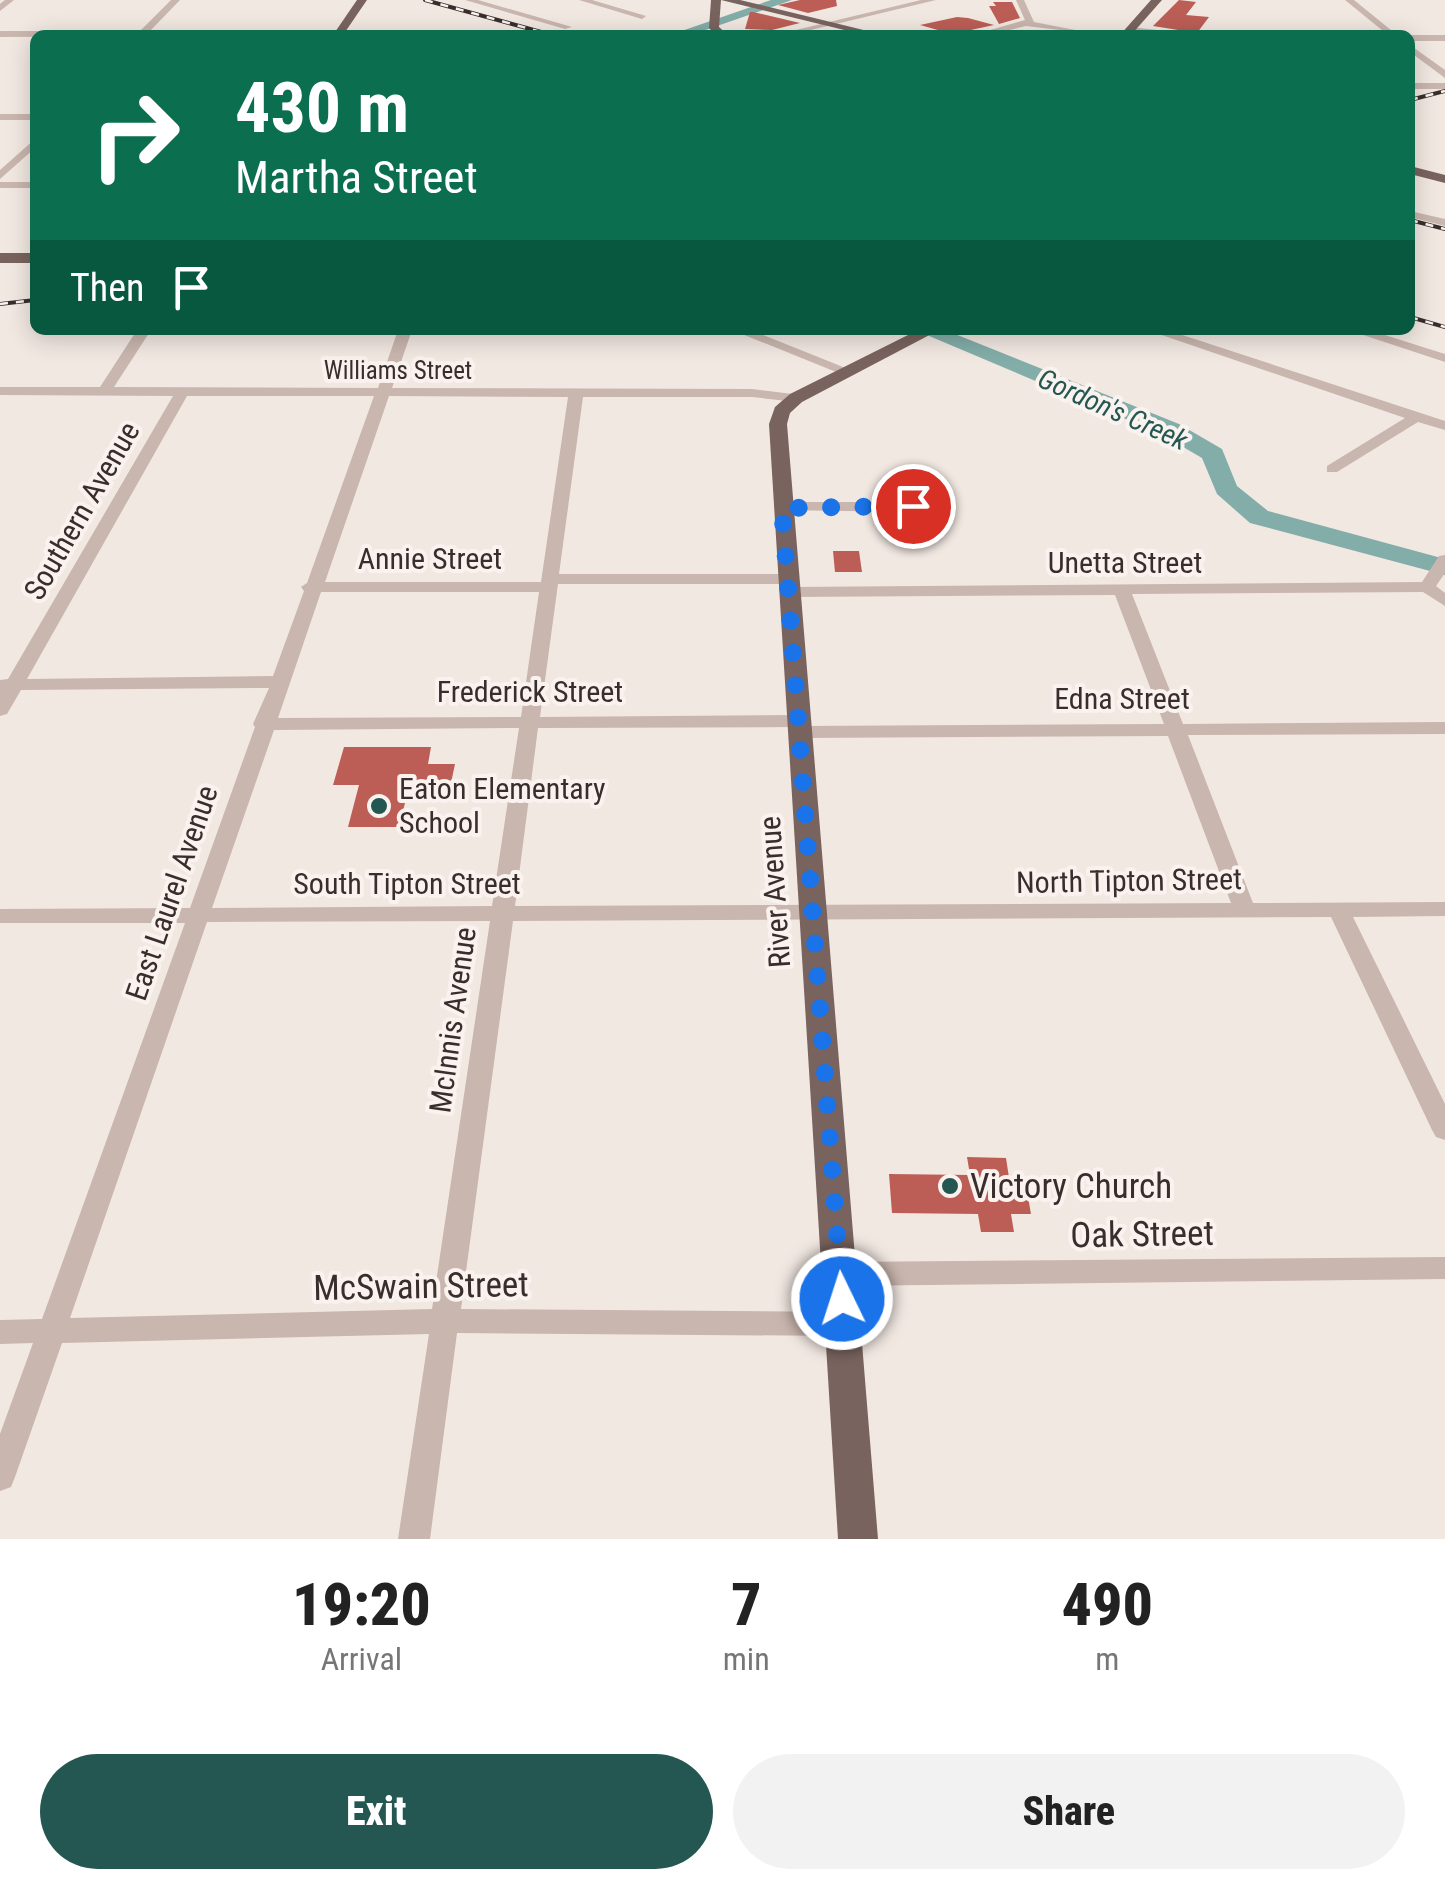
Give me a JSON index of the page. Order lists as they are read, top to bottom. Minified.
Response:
{"streets":{"main road":["River Avenue"],"street":["Williams Street","Southern Avenue","Annie Street","Unetta Street","Frederick Street","Edna Street","North Tipton Street","South Tipton Street","East Laurel Avenue","McInnis Avenue","Oak Street","McSwain Street"]},"crossings":[["Williams Street","Southern Avenue"],["Williams Street","River Avenue"],["Williams Street","East Laurel Avenue"],["Williams Street","McInnis Avenue"],["Annie Street","Unetta Street"],["Annie Street","River Avenue"],["Annie Street","East Laurel Avenue"],["Annie Street","McInnis Avenue"],["Unetta Street","River Avenue"],["Frederick Street","Edna Street"],["Frederick Street","River Avenue"],["Frederick Street","East Laurel Avenue"],["Frederick Street","McInnis Avenue"],["Edna Street","River Avenue"],["North Tipton Street","South Tipton Street"],["North Tipton Street","River Avenue"],["South Tipton Street","River Avenue"],["South Tipton Street","East Laurel Avenue"],["South Tipton Street","McInnis Avenue"],["River Avenue","Oak Street"],["River Avenue","McSwain Street"],["East Laurel Avenue","McSwain Street"],["McInnis Avenue","McSwain Street"]],"water":["Gordon's Creek"],"places":["Eaton Elementary School","Victory Church"],"page":{"turn":["430 m","Martha Street"],"then":"Then","eta":["19:20","Arrival","7","min","490","m"],"buttons":["Exit","Share"]}}
